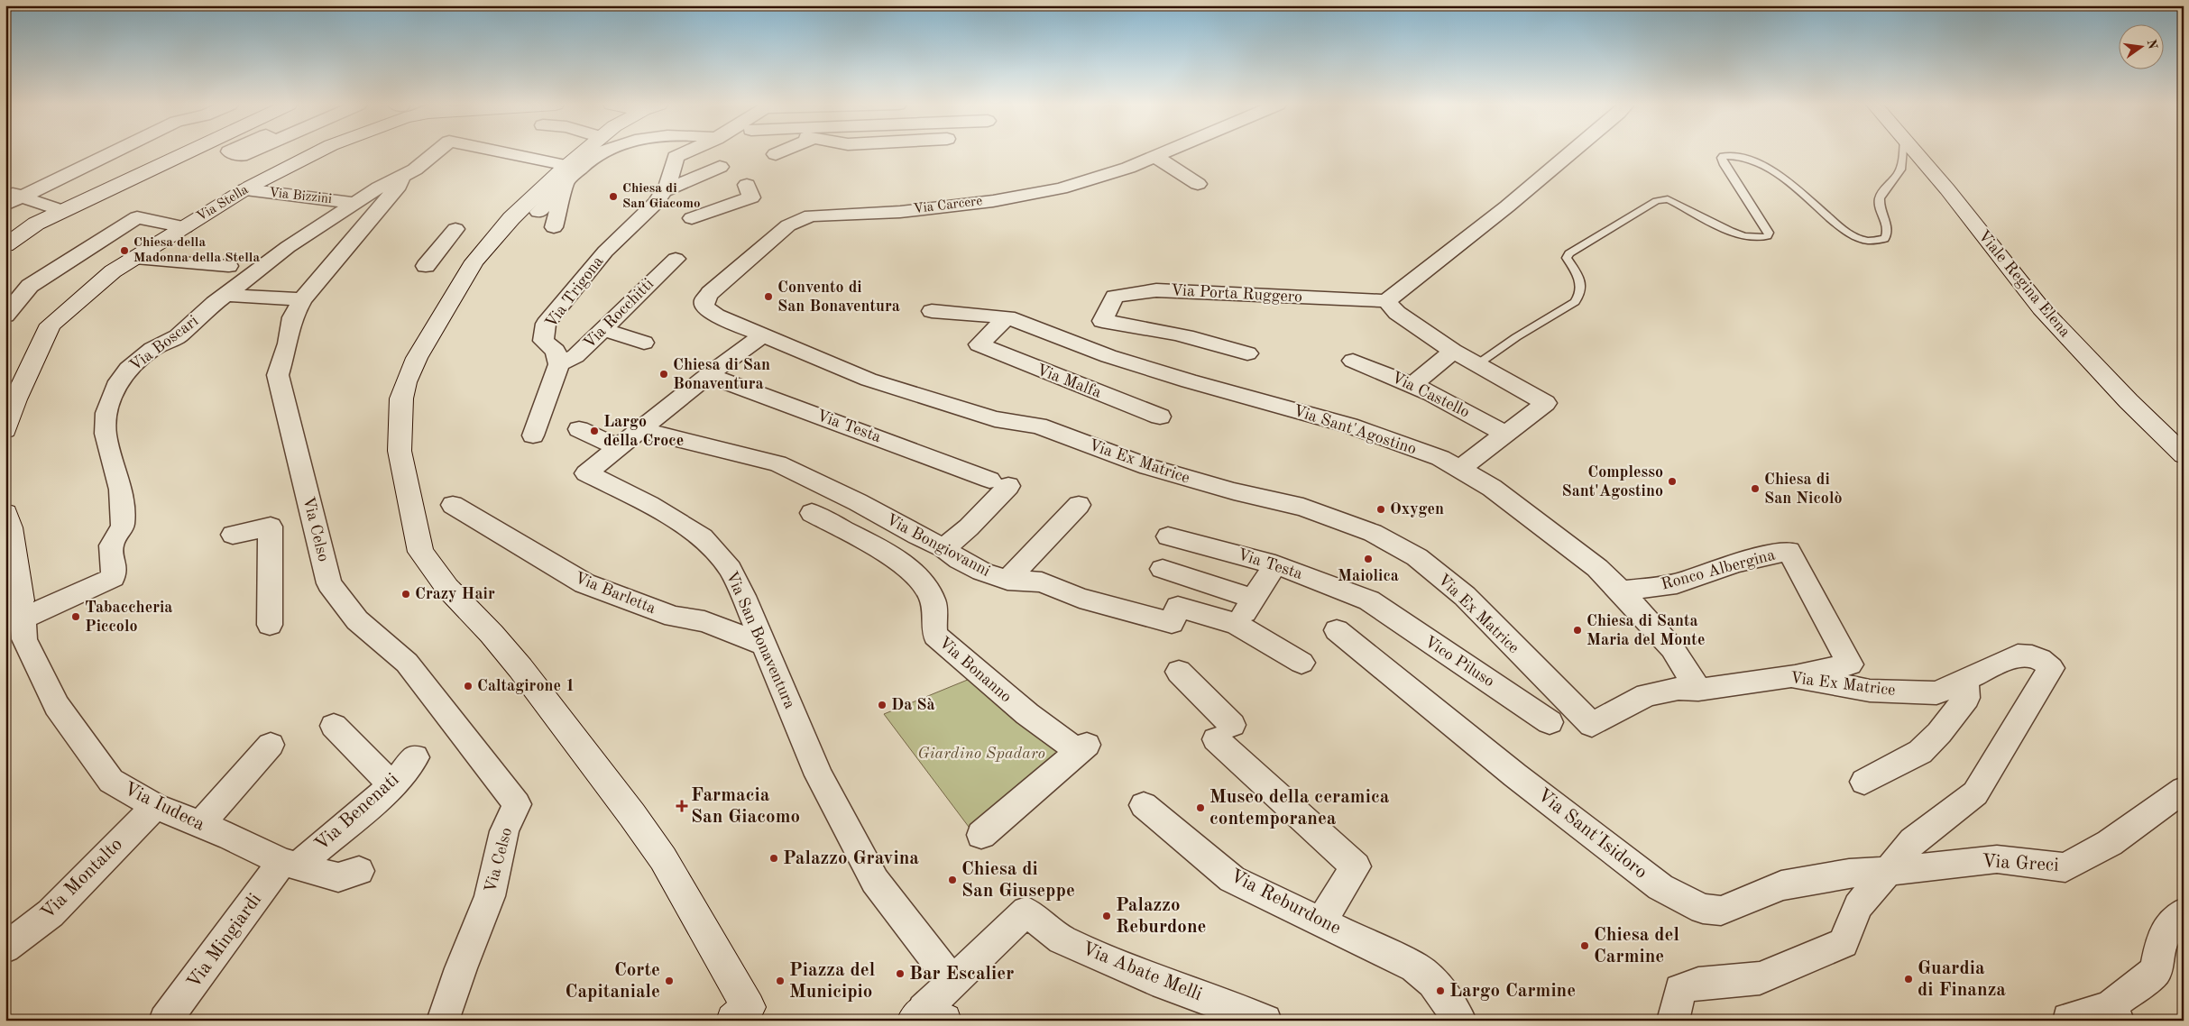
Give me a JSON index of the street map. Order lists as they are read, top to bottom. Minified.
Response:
{"streets":{"street":["Via Bizzini","Via Stella","Via Carcere","Viale Regina Elena","Via Trigona","Via Porta Ruggero","Via Rocchitti","Via Boscari","Via Malfa","Via Castello","Via Testa","Via Sant'Agostino","Via Ex Matrice","Via Celso","Via Bongiovanni","Ronco Albergina","Via Barletta","Via San Bonaventura","Vico Piluso","Via Bonanno","Via Iudeca","Via Benenati","Via Sant'Isidoro","Via Greci","Via Montalto","Via Reburdone","Via Mingiardi","Via Abate Melli"]},"crossings":[["Via Bizzini","Via Stella"],["Via Bizzini","Via Boscari"],["Via Carcere","Via Ex Matrice"],["Via Carcere","Via San Bonaventura"],["Via Trigona","Via Rocchitti"],["Via Boscari","Via Celso"],["Via Boscari","Via Iudeca"],["Via Testa","Via Bongiovanni"],["Via Testa","Via San Bonaventura"],["Via Testa","Vico Piluso"],["Via Sant'Agostino","Via Ex Matrice"],["Via Sant'Agostino","Ronco Albergina"],["Via Ex Matrice","Ronco Albergina"],["Via Ex Matrice","Via San Bonaventura"],["Via Ex Matrice","Via Sant'Isidoro"],["Via Ex Matrice","Via Greci"],["Via Bongiovanni","Via San Bonaventura"],["Via Barletta","Via San Bonaventura"],["Via San Bonaventura","Via Abate Melli"],["Via Iudeca","Via Benenati"],["Via Iudeca","Via Montalto"],["Via Iudeca","Via Mingiardi"],["Via Benenati","Via Mingiardi"],["Via Sant'Isidoro","Via Greci"]],"parks":["Giardino Spadaro"],"places":{"other":["Chiesa di San Giacomo","Chiesa della Madonna della Stella","Convento di San Bonaventura","Chiesa di San Bonaventura","Largo della Croce","Complesso Sant'Agostino","Chiesa di San Nicolò","Oxygen","Maiolica","Crazy Hair","Tabaccheria Piccolo","Chiesa di Santa Maria del Monte","Caltagirone 1","Da Sà","Museo della ceramica contemporanea","Palazzo Gravina","Chiesa di San Giuseppe","Palazzo Reburdone","Chiesa del Carmine","Bar Escalier","Guardia di Finanza","Corte Capitaniale","Piazza del Municipio","Largo Carmine"],"health":["Farmacia San Giacomo"]},"north":"right"}
